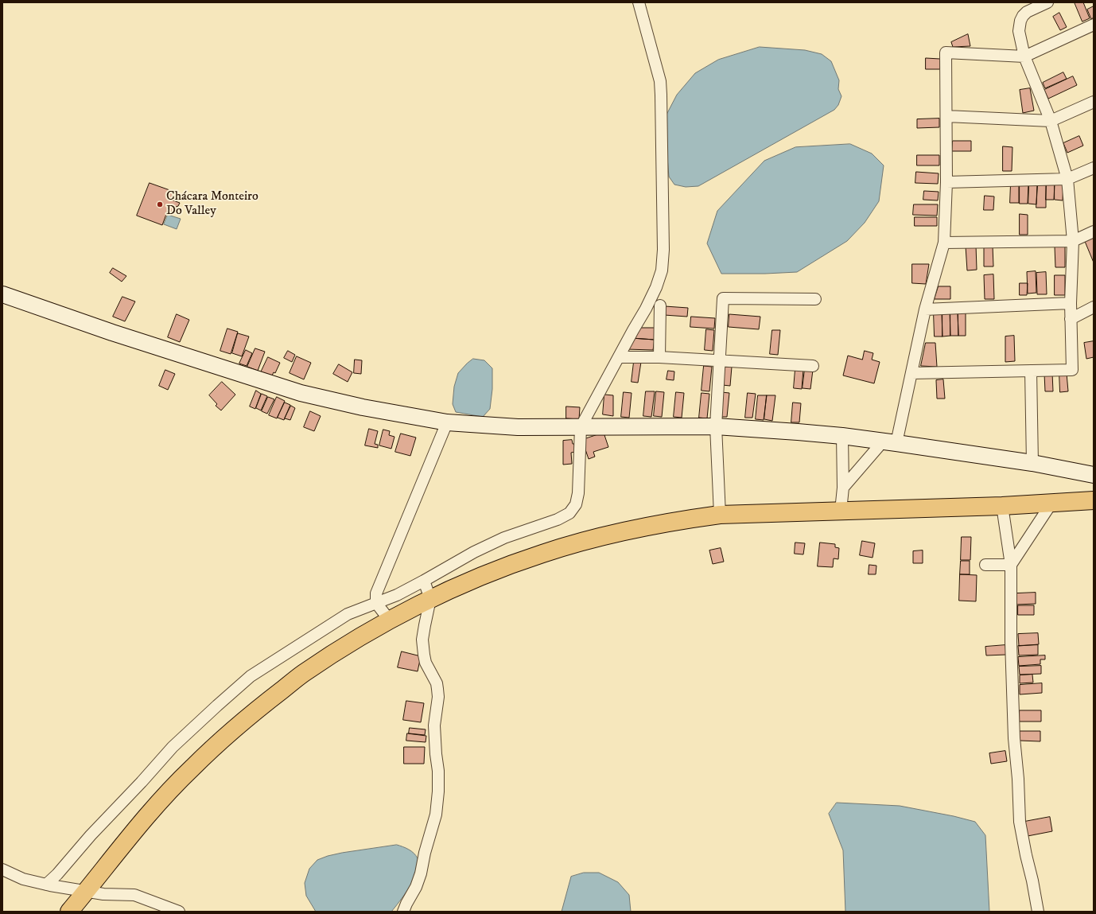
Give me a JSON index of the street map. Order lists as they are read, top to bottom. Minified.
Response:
{"places":["Chácara Monteiro Do Valley"]}
